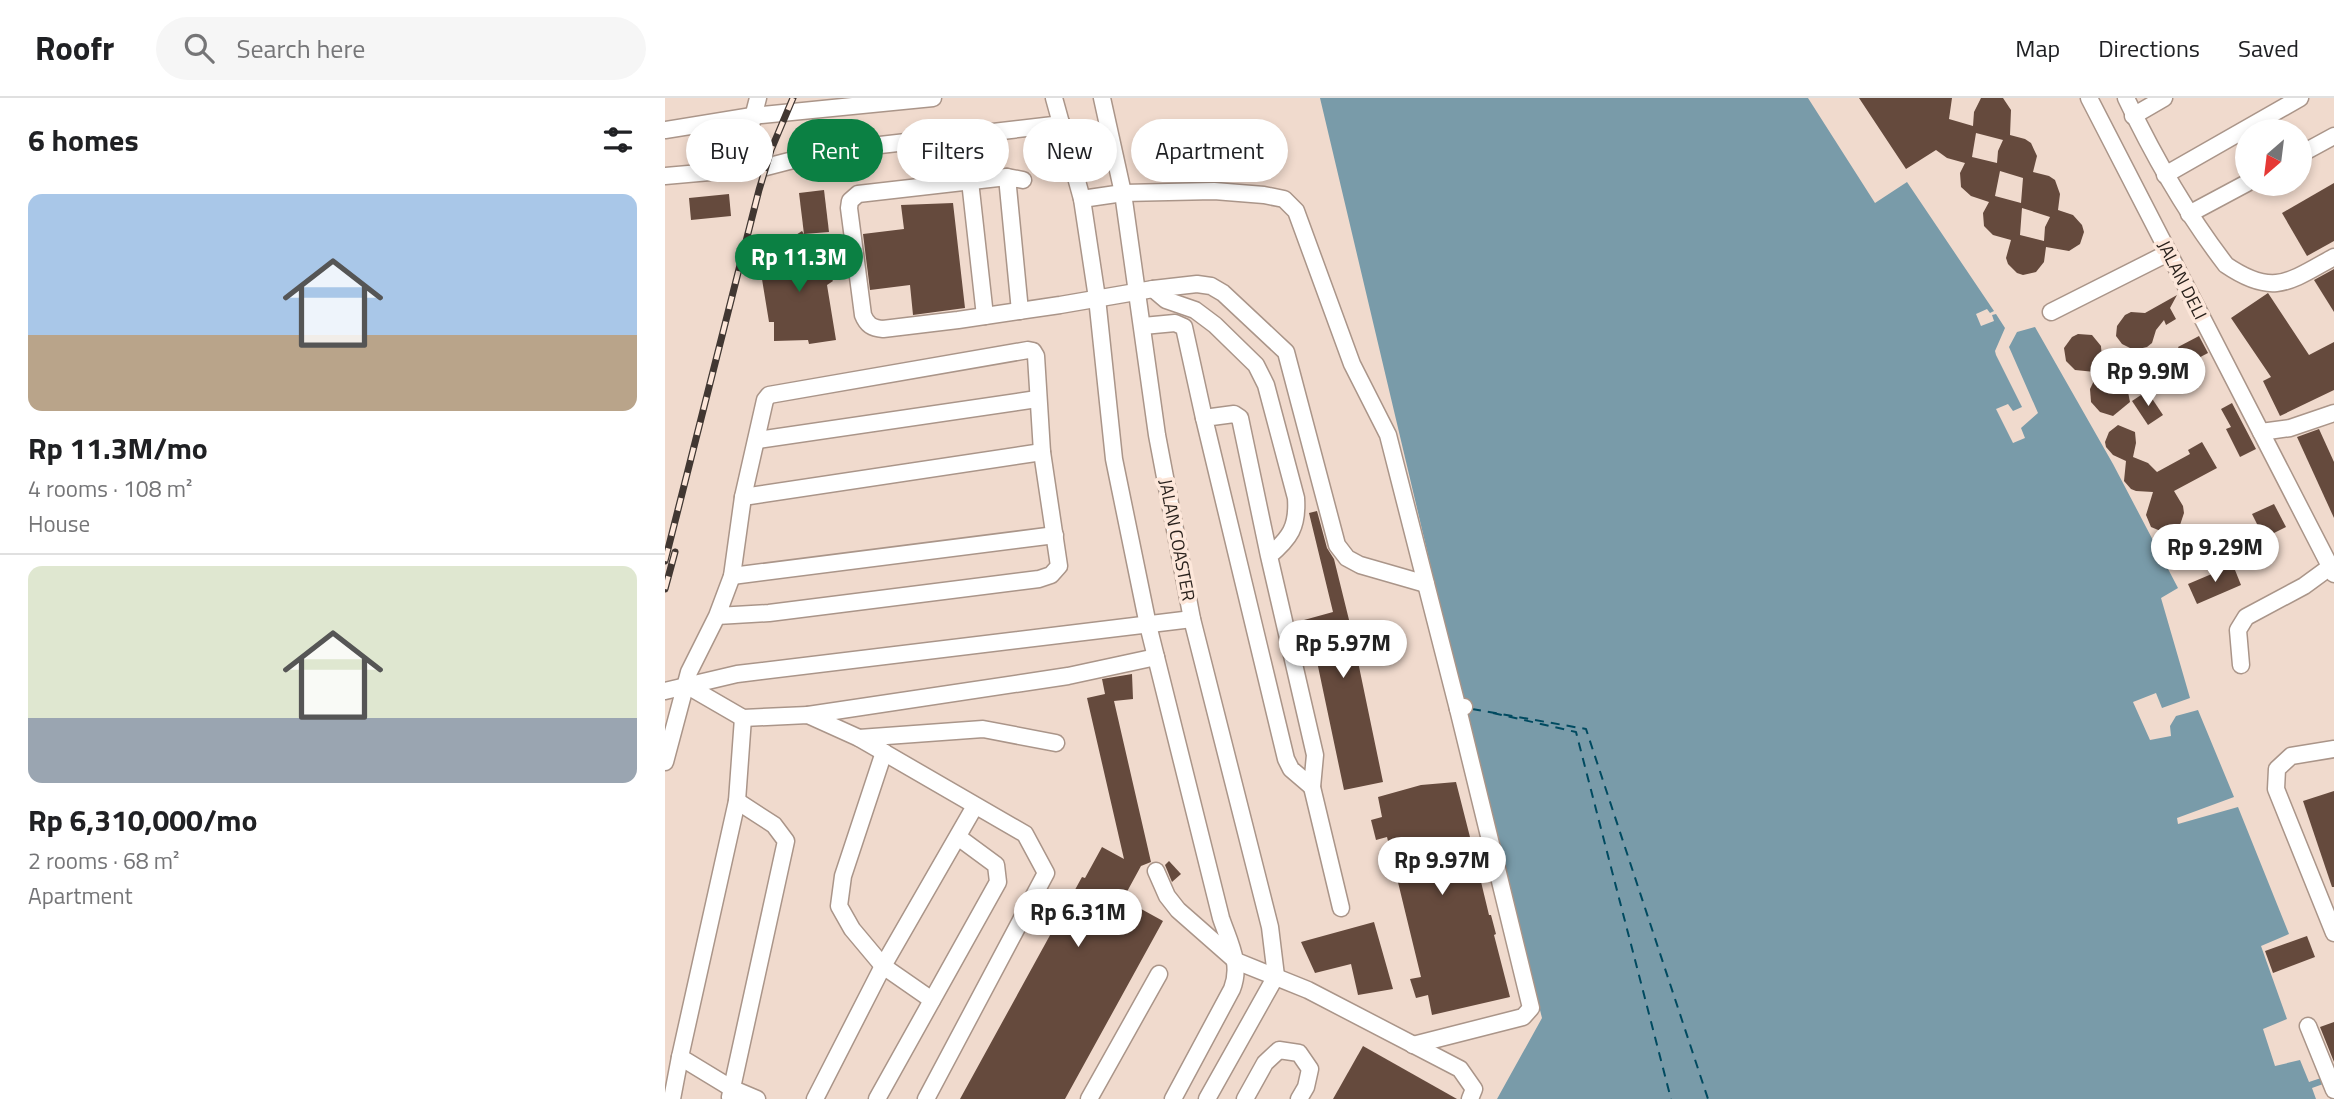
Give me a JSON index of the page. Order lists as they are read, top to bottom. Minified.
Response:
{"streets":{"lane":["JALAN DELI","JALAN COASTER"]},"north":"bottom left","page":{"header":"Roofr","search":"Search here","nav":["Map","Directions","Saved"],"heading":"6 homes","chip":["Buy","Rent","Filters","New","Apartment"],"list":[{"name":"Rp 11.3M/mo","note":"4 rooms · 108 m² · House"},{"name":"Rp 6,310,000/mo","note":"2 rooms · 68 m² · Apartment"}],"price":["Rp 11.3M","Rp 9.9M","Rp 9.29M","Rp 5.97M","Rp 9.97M","Rp 6.31M"]}}
